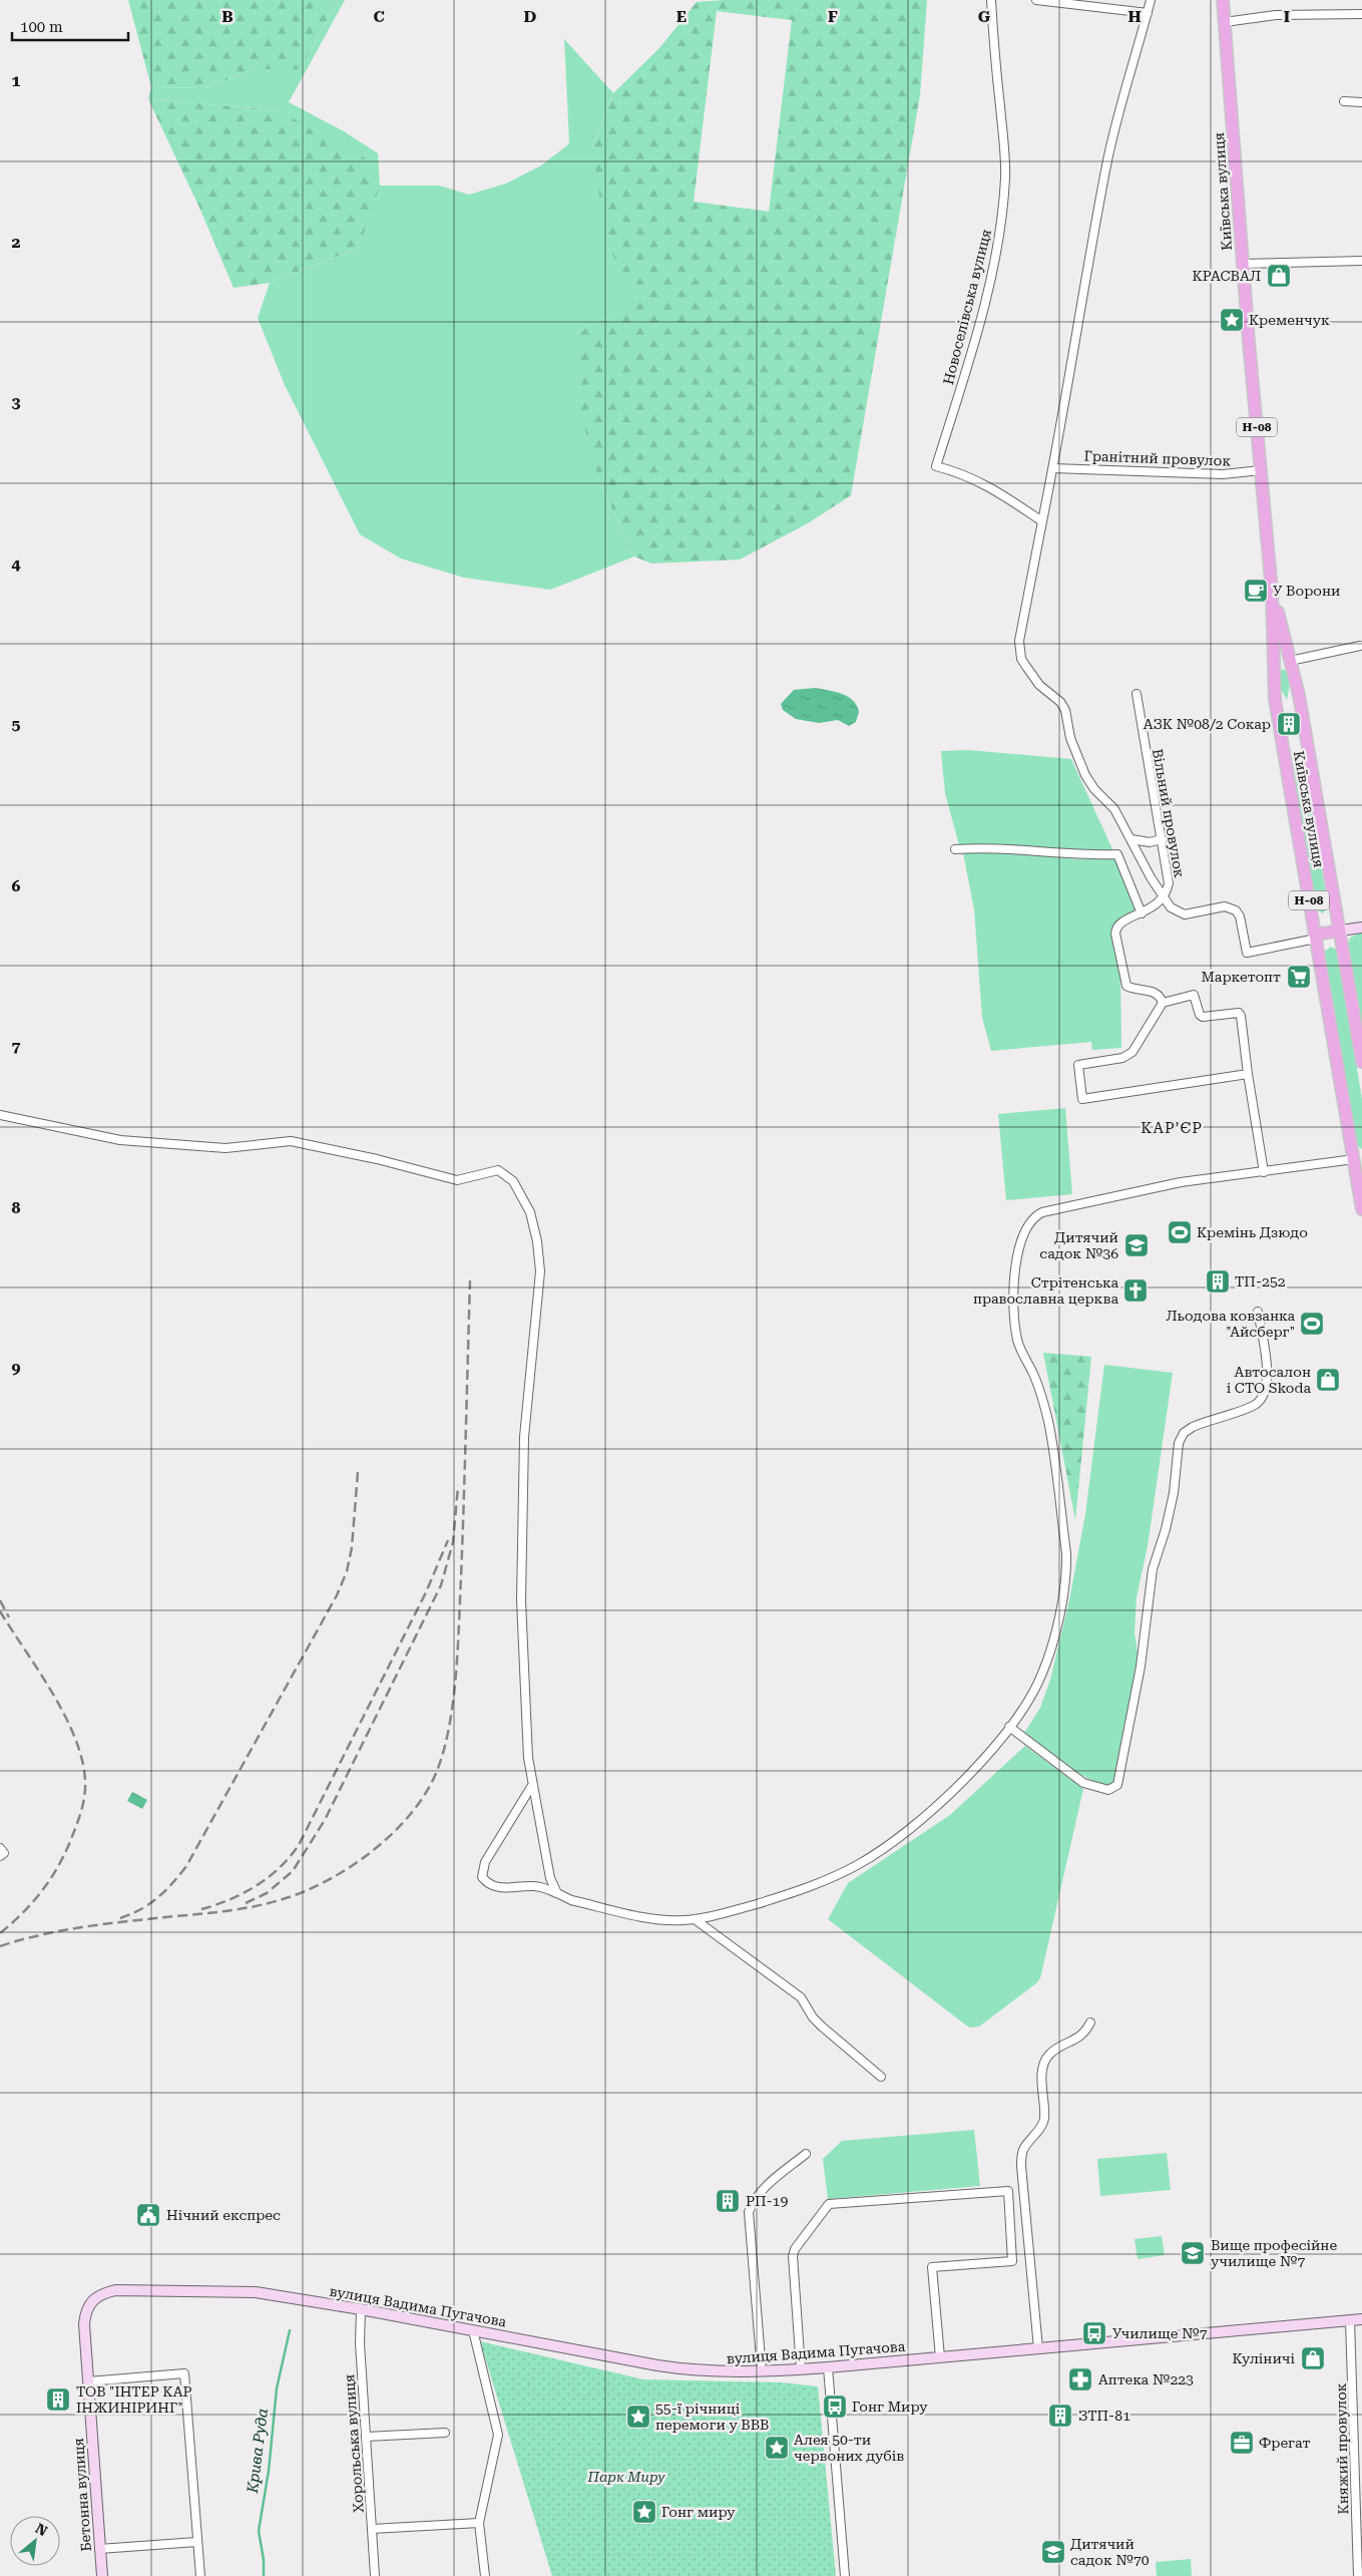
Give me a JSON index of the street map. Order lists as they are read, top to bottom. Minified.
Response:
{"streets":{"main road":["Київська вулиця","Н-08"],"street":["Новоселівська вулиця","Гранітний провулок","Вільний провулок","вулиця Вадима Пугачова","Хорольська вулиця","Княжий провулок","Бетонна вулиця"]},"crossings":[["Київська вулиця","Гранітний провулок"],["вулиця Вадима Пугачова","Хорольська вулиця"],["вулиця Вадима Пугачова","Княжий провулок"],["вулиця Вадима Пугачова","Бетонна вулиця"]],"districts":["КАР’ЄР"],"water":["Крива Руда"],"parks":["Парк Миру"],"places":{"shop":["КРАСВАЛ","Автосалон і СТО Skoda","Куліничі"],"place":["Кременчук","55-ї річниці перемоги у ВВВ","Алея 50-ти червоних дубів","Гонг миру"],"cafe":["У Ворони"],"building":["АЗК №08/2 Сокар","ТП-252","РП-19","ТОВ \"ІНТЕР КАР ІНЖИНІРИНГ\"","ЗТП-81"],"supermarket":["Маркетопт"],"sports":["Кремінь Дзюдо","Льодова ковзанка \"Айсберг\""],"school or university":["Дитячий садок №36","Вище професійне училище №7","Дитячий садок №70"],"church":["Стрітенська православна церква"],"public building":["Нічний експрес"],"bus stop":["Училище №7","Гонг Миру"],"pharmacy":["Аптека №223"],"office":["Фрегат"]},"scale_bar":"100 m","north":"top right","grid":{"columns":["B","C","D","E","F","G","H","I"],"rows":["1","2","3","4","5","6","7","8","9"]}}
